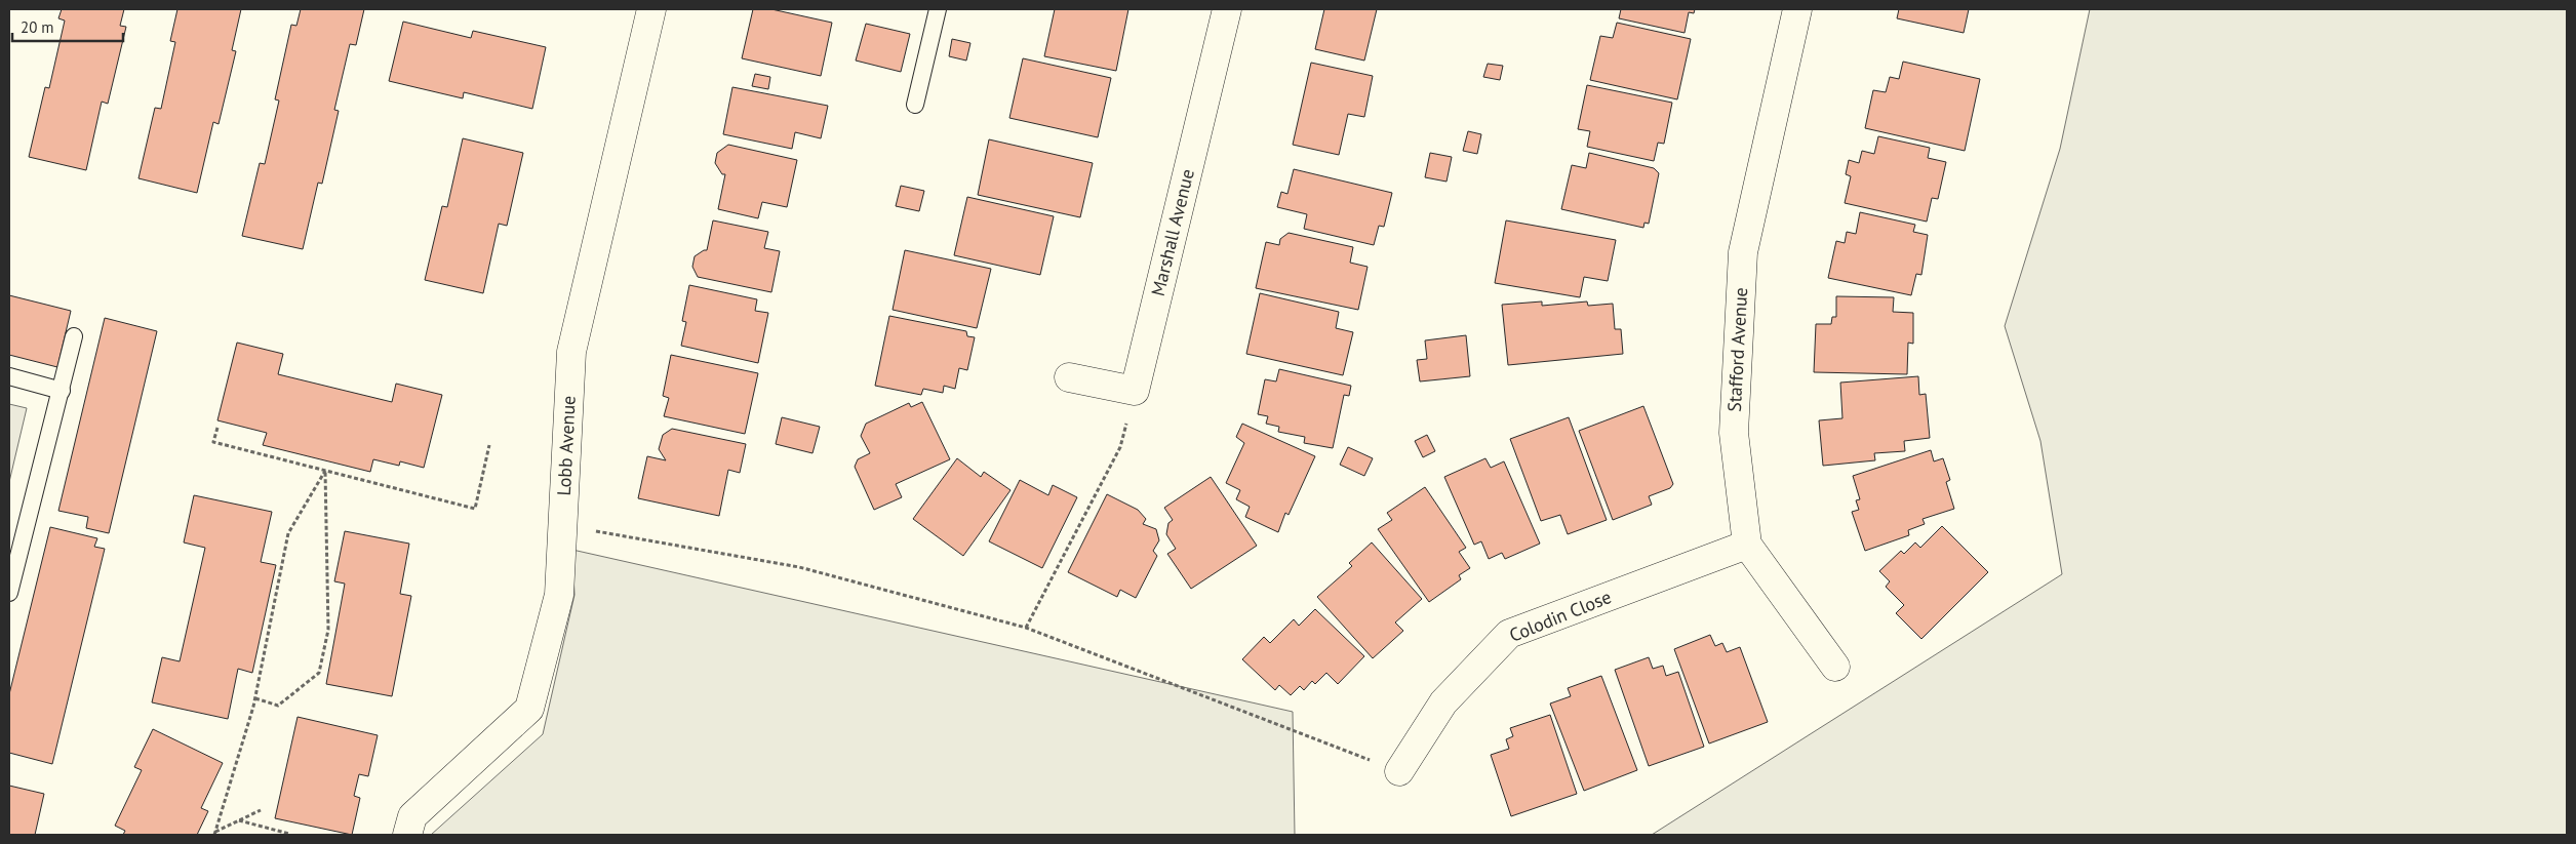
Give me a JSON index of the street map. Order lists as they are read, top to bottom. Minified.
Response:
{"streets":{"street":["Marshall Avenue","Stafford Avenue","Lobb Avenue","Colodin Close"]},"crossings":[["Stafford Avenue","Colodin Close"]],"scale_bar":"20 m"}
